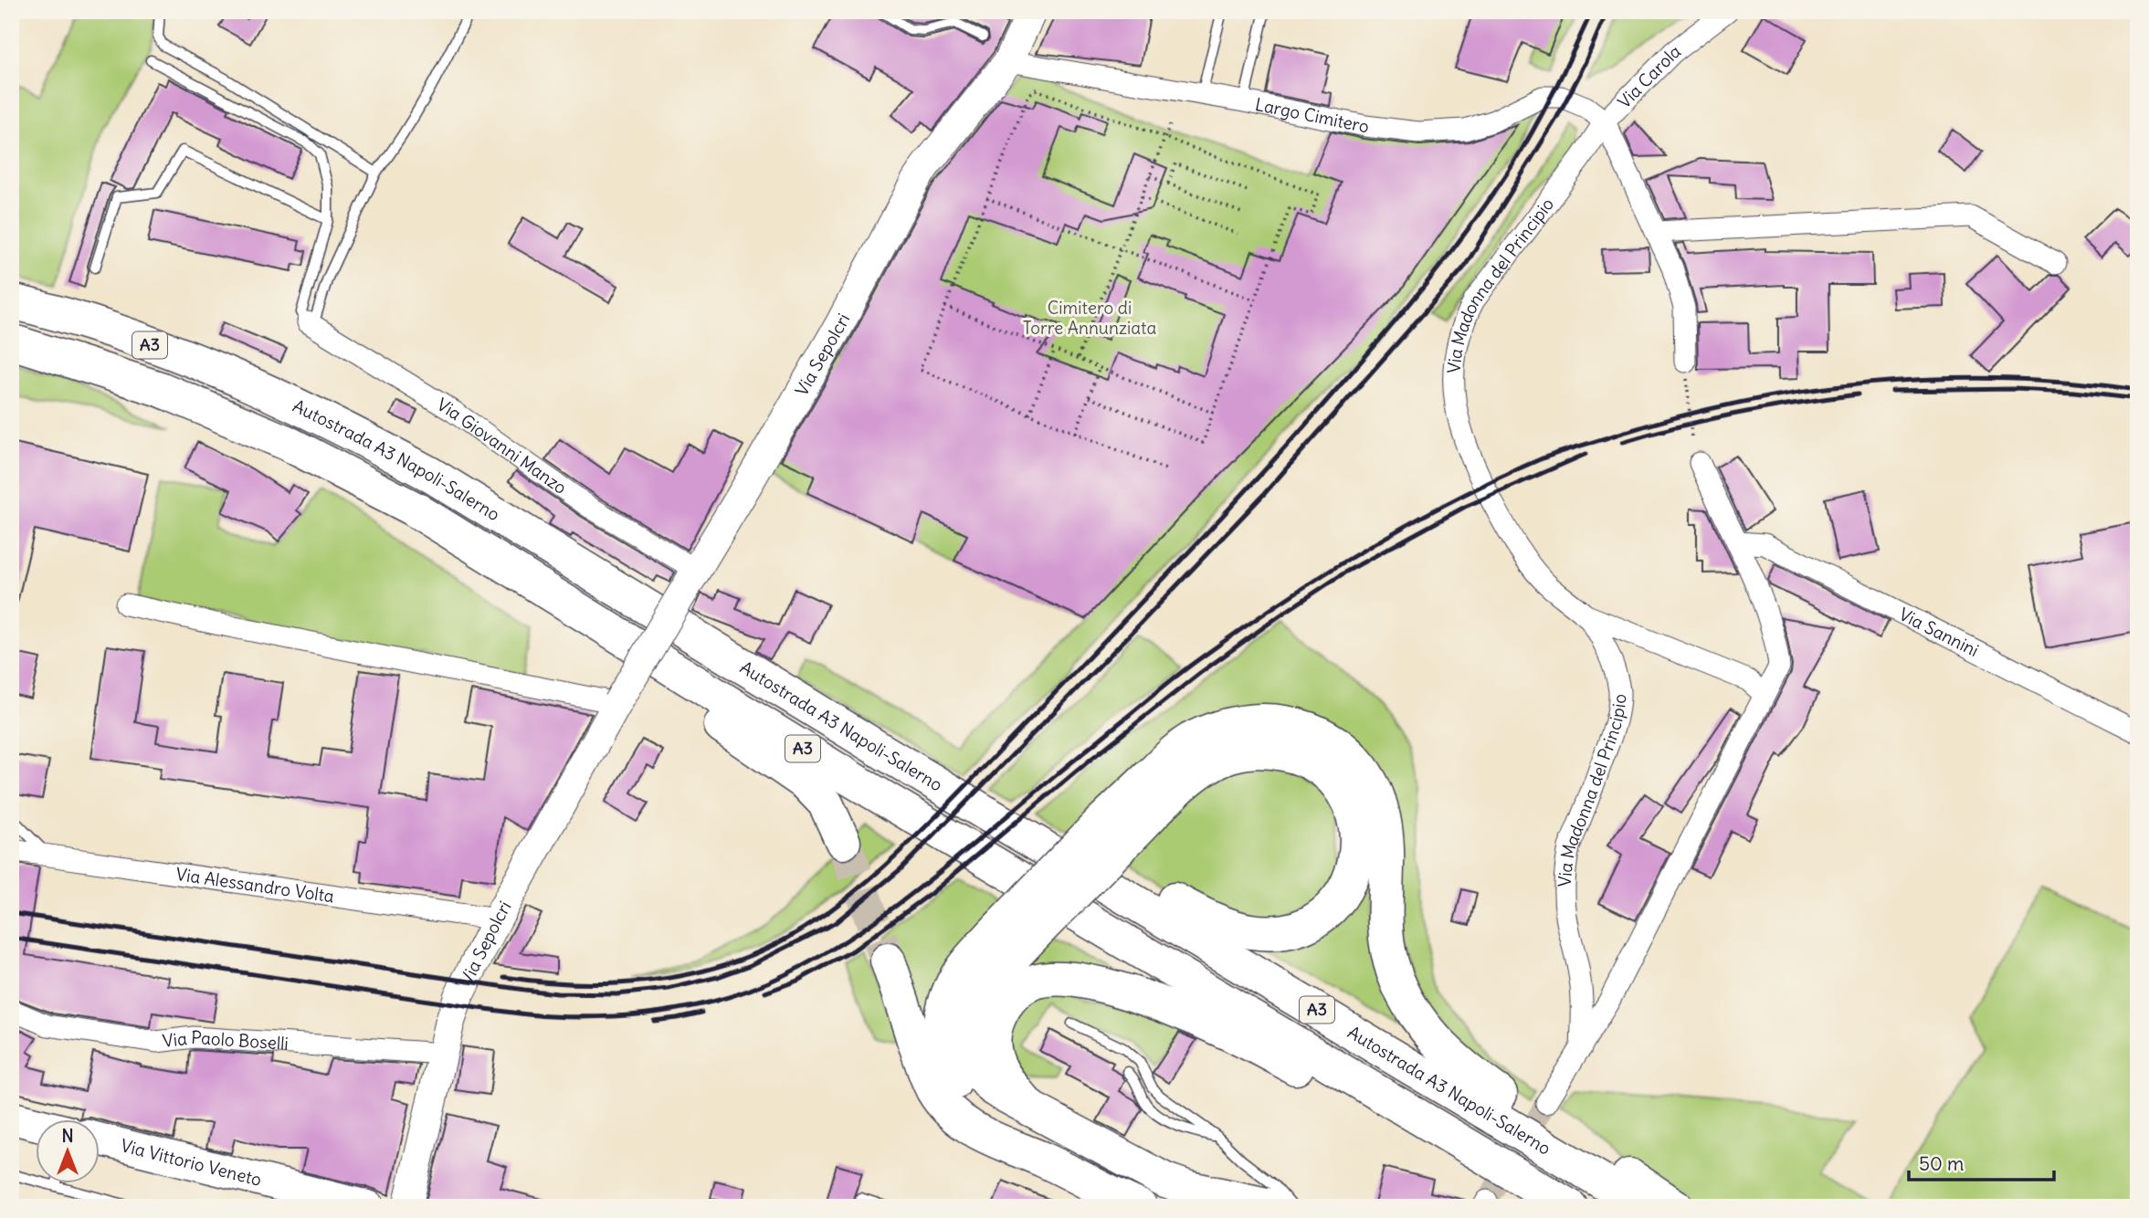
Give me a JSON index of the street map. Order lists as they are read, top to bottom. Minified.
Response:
{"streets":{"highway":["A3","Autostrada A3 Napoli-Salerno"],"main road":["Via Vittorio Veneto"],"street":["Via Carola","Largo Cimitero","Via Madonna del Principio","Via Sepolcri","Via Giovanni Manzo","Via Sannini","Via Alessandro Volta","Via Paolo Boselli"]},"crossings":[["Via Carola","Largo Cimitero"],["Via Carola","Via Madonna del Principio"],["Largo Cimitero","Via Madonna del Principio"],["Largo Cimitero","Via Sepolcri"],["Via Sepolcri","Via Giovanni Manzo"],["Via Sepolcri","Via Alessandro Volta"],["Via Sepolcri","Via Paolo Boselli"]],"parks":["Cimitero di Torre Annunziata"],"scale_bar":"50 m","north":"top"}
